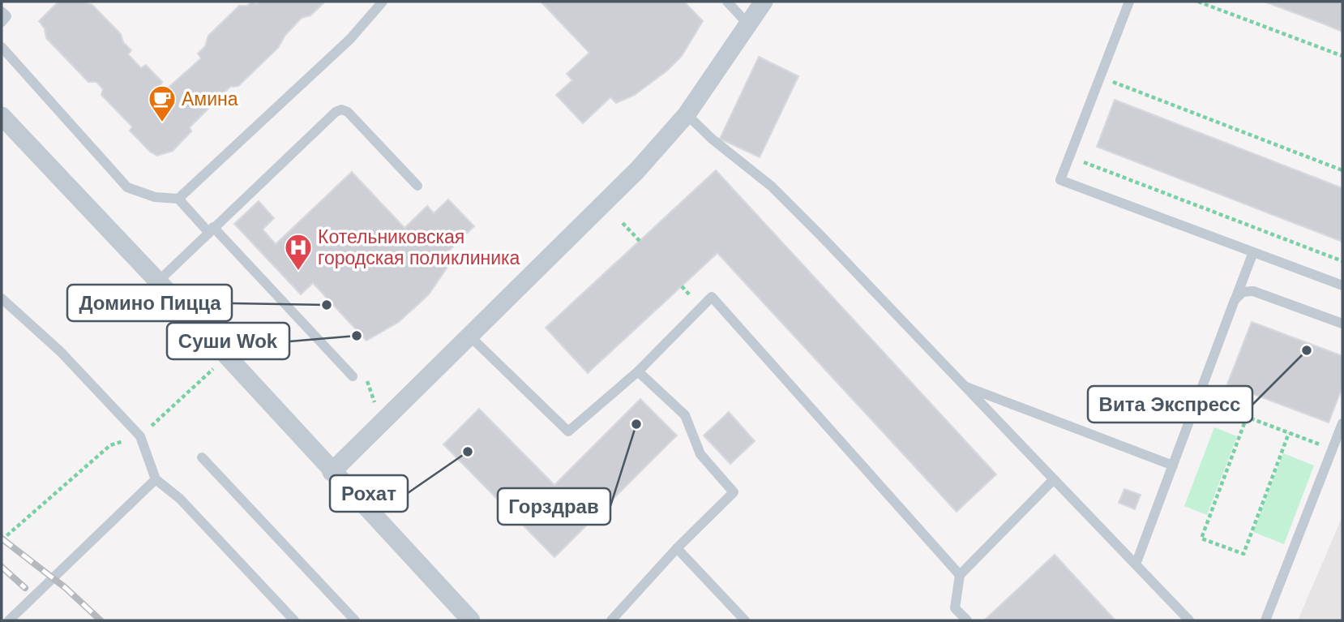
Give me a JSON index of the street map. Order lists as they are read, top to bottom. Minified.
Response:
{"places":{"cafe":["Амина"],"hospital":["Котельниковская городская поликлиника"],"other":["Домино Пицца","Суши Wok","Вита Экспресс","Горздрав","Рохат"]}}
